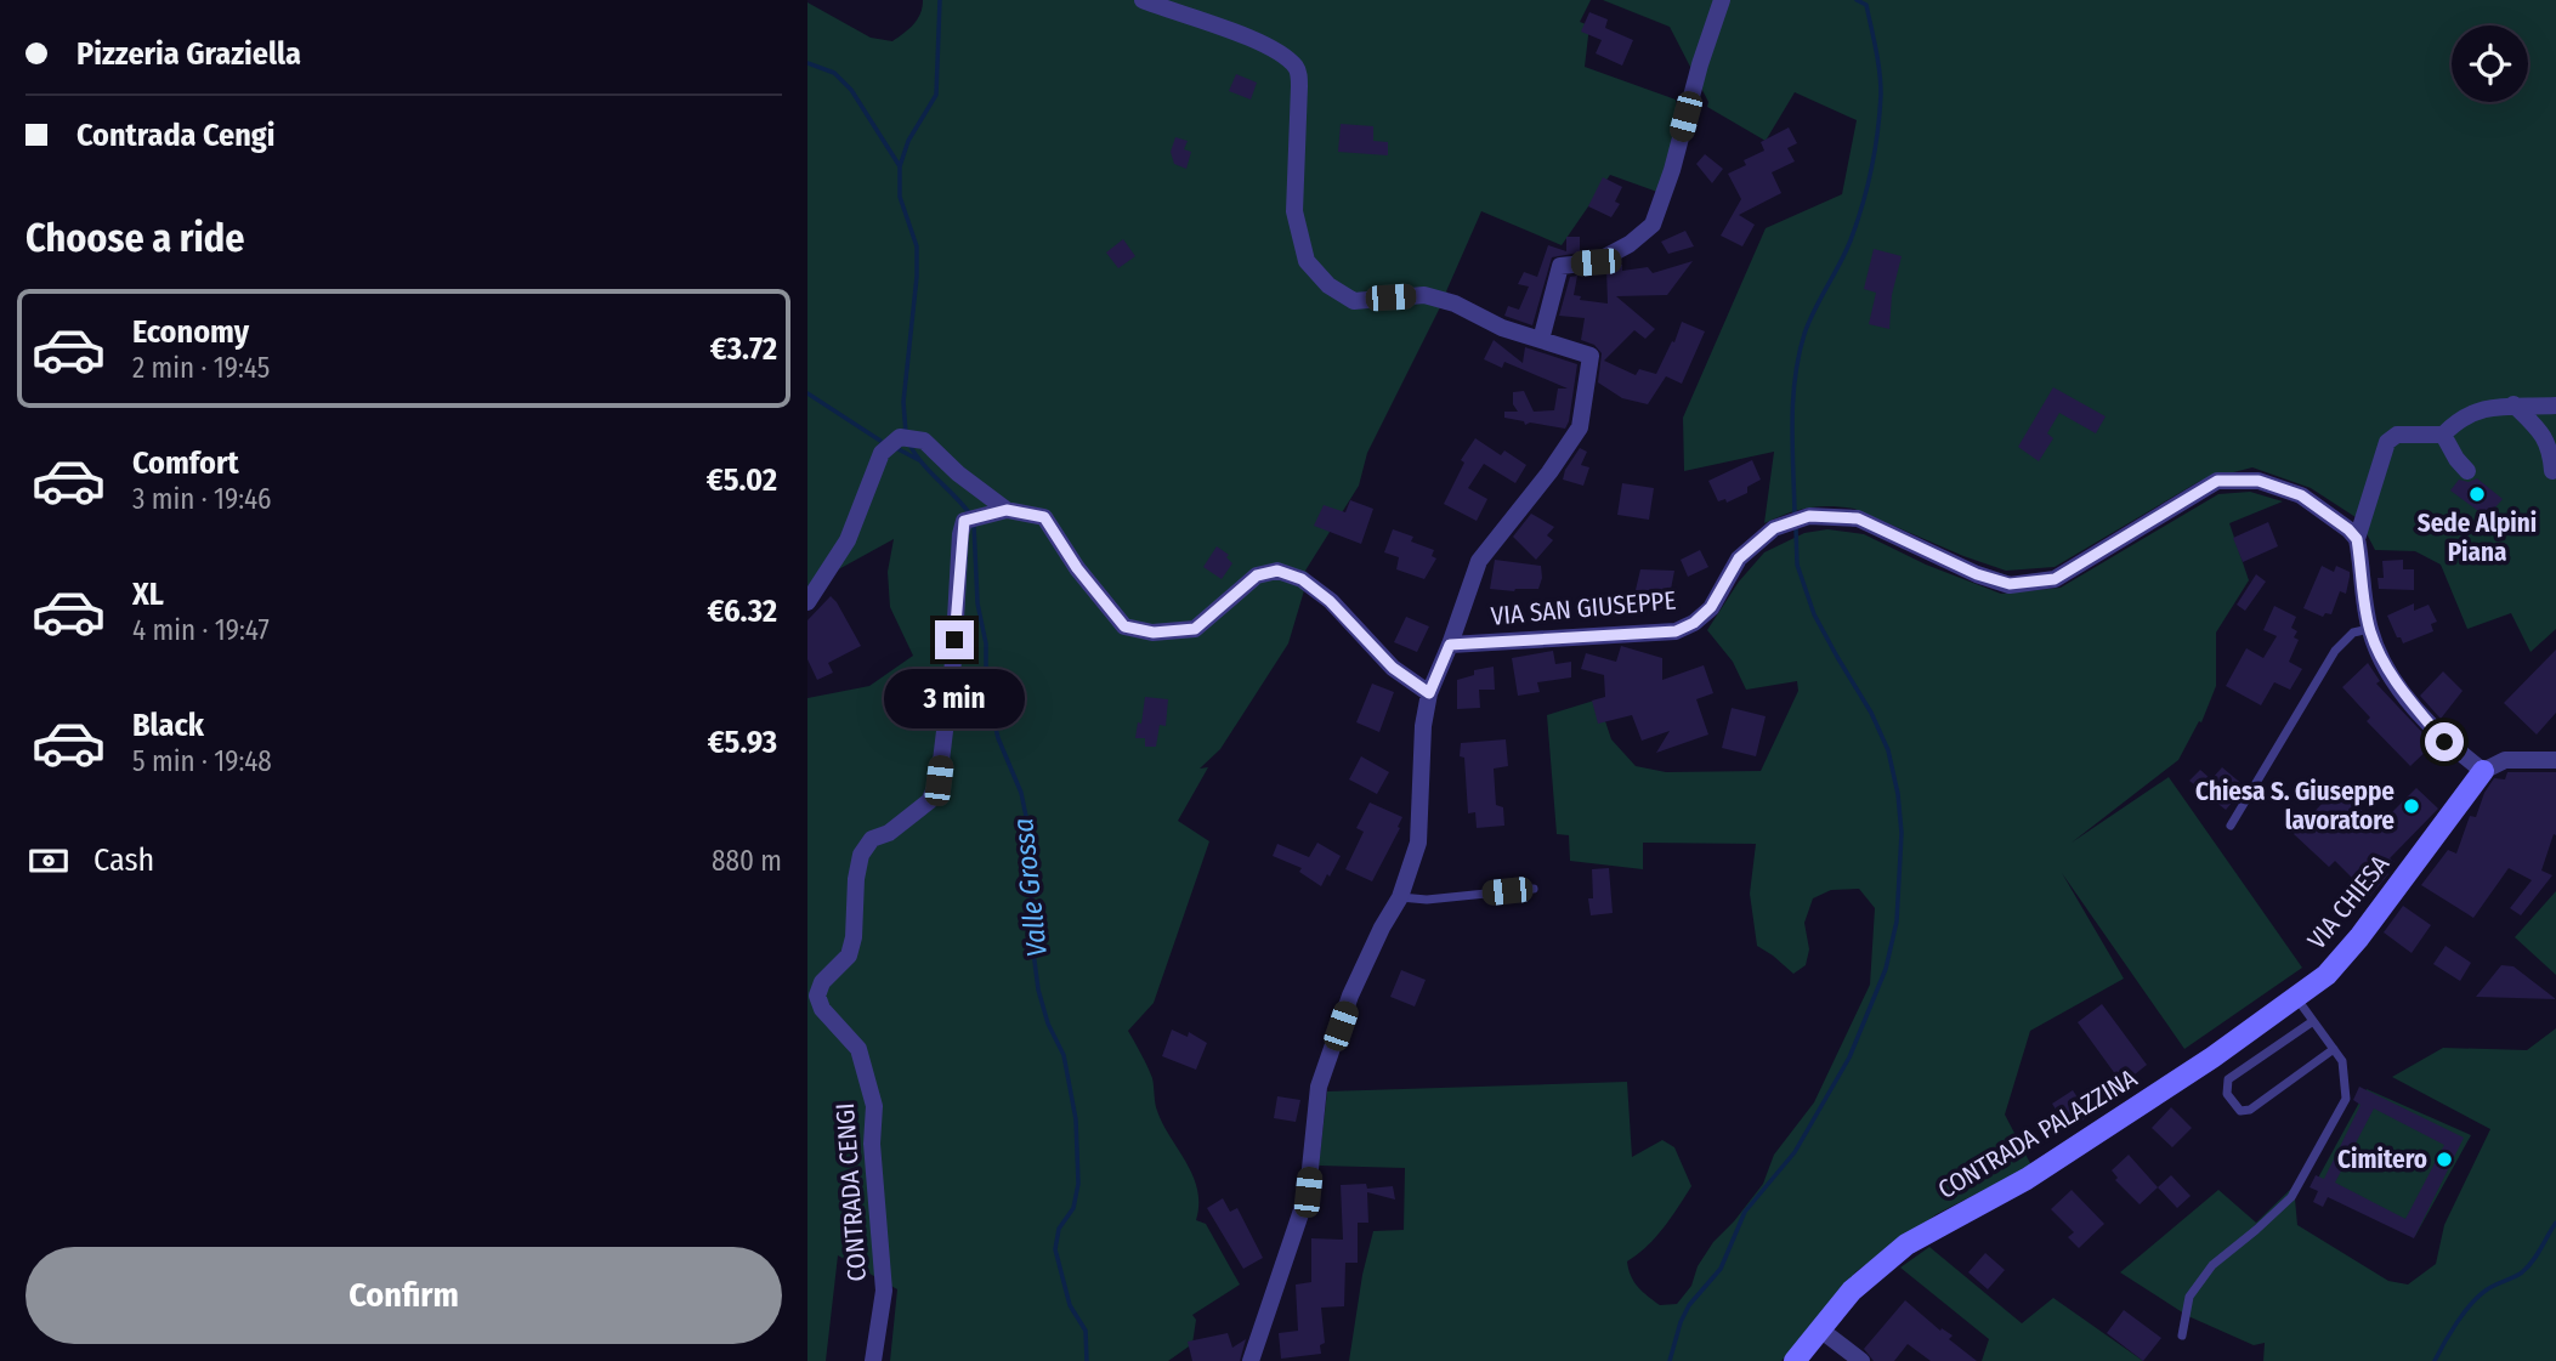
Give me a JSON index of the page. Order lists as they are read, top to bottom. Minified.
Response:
{"streets":{"street":["VIA SAN GIUSEPPE","VIA CHIESA","CONTRADA PALAZZINA","CONTRADA CENGI"]},"crossings":[["VIA CHIESA","CONTRADA PALAZZINA"]],"water":["Valle Grossa"],"places":["Sede Alpini Piana","Chiesa S. Giuseppe lavoratore","Cimitero"],"page":{"banner":["Pizzeria Graziella","Contrada Cengi"],"heading":"Choose a ride","list":[{"name":"Economy","note":"2 min · 19:45","value":"€3.72"},{"name":"Comfort","note":"3 min · 19:46","value":"€5.02"},{"name":"XL","note":"4 min · 19:47","value":"€6.32"},{"name":"Black","note":"5 min · 19:48","value":"€5.93"}],"bubble":"3 min","pay":["Cash","880 m"],"buttons":"Confirm"}}
